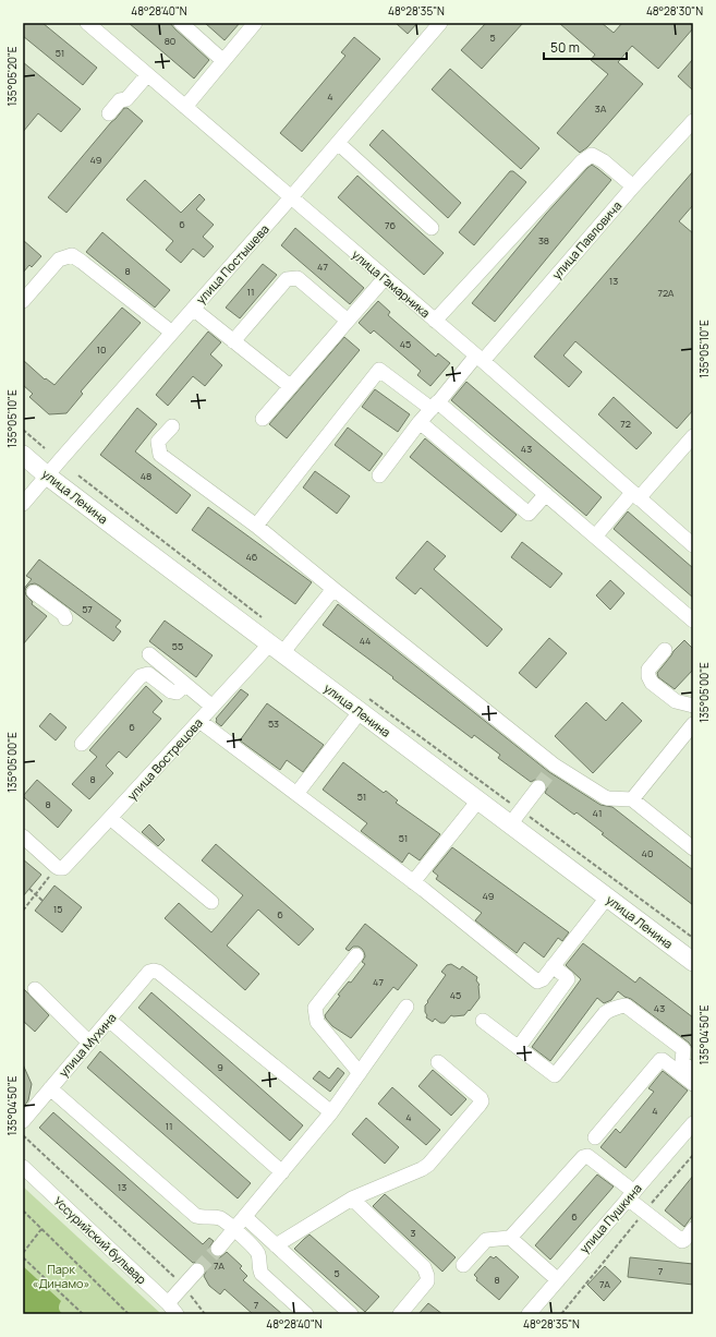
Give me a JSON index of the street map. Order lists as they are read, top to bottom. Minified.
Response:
{"streets":{"main road":["улица Ленина"],"street":["улица Павловича","улица Постышева","улица Гамарника","улица Вострецова","улица Мухина","улица Пушкина","Уссурийский бульвар"]},"crossings":[["улица Павловича","улица Гамарника"],["улица Постышева","улица Гамарника"],["улица Постышева","улица Ленина"],["улица Ленина","улица Вострецова"]],"parks":["Парк «Динамо»"],"house_numbers":["5","80","51","4","3А","49","6","76","38","47","8","13","11","72А","45","10","72","43","48","46","57","44","55","53","6","8","51","8","41","51","40","49","15","6","47","45","43","9","4","4","11","13","6","3","7А","7","5","8","7А","7"],"scale_bar":"50 m","coordinates":["48°28'40\"N","48°28'35\"N","48°28'30\"N","135°05'20\"E","135°05'10\"E","135°05'00\"E","135°04'50\"E"]}
